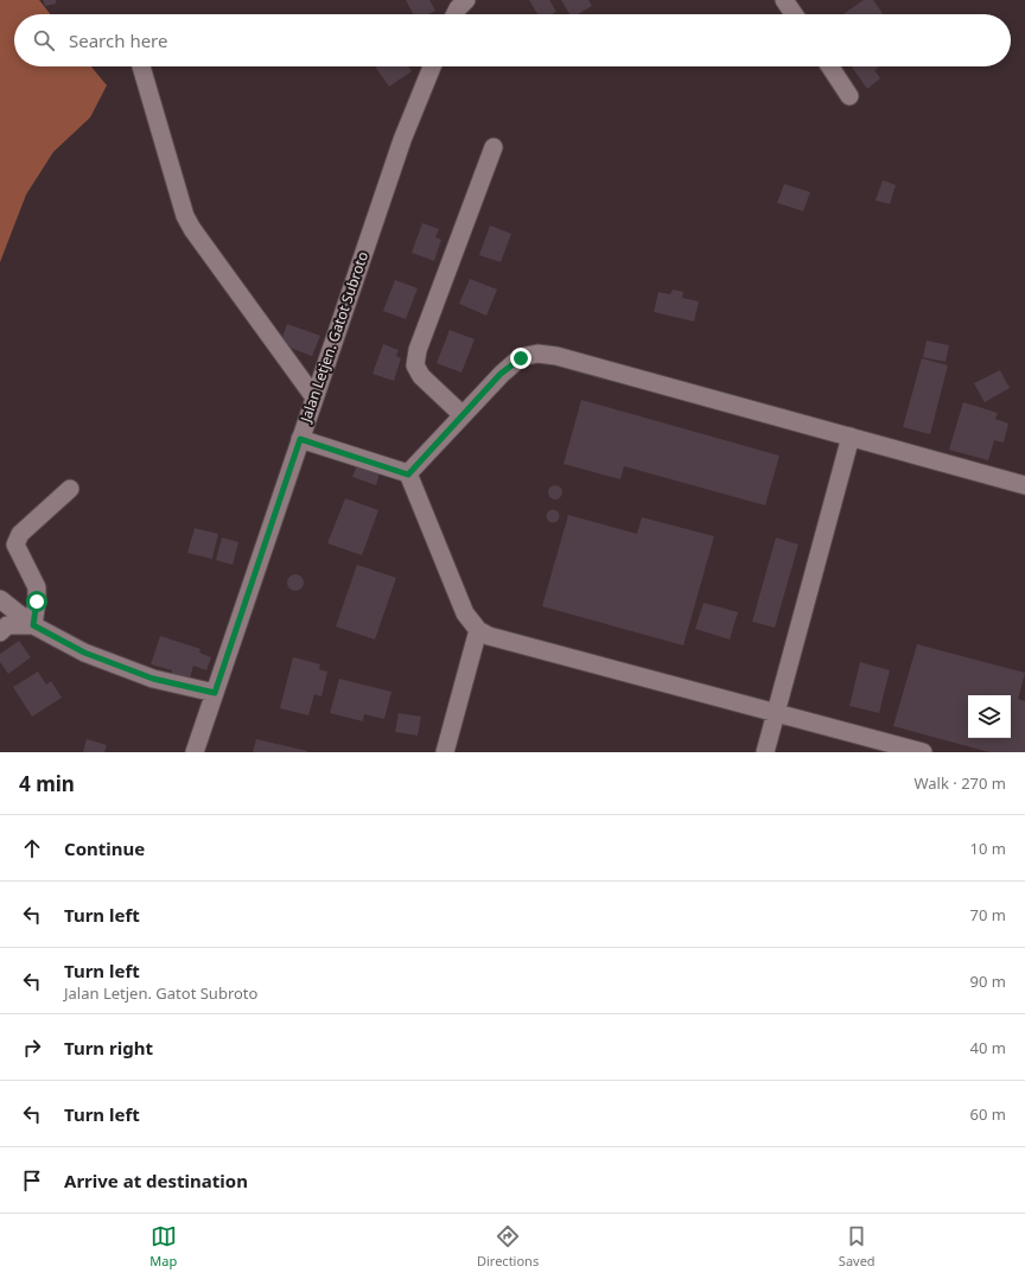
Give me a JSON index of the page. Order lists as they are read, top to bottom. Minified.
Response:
{"streets":{"street":["Jalan Letjen. Gatot Subroto"]},"page":{"search":"Search here","heading":["4 min","Walk · 270 m"],"list":[["Continue","10 m"],["Turn left","70 m"],["Turn left","Jalan Letjen. Gatot Subroto","90 m"],["Turn right","40 m"],["Turn left","60 m"],"Arrive at destination"],"nav":["Map","Directions","Saved"]}}
